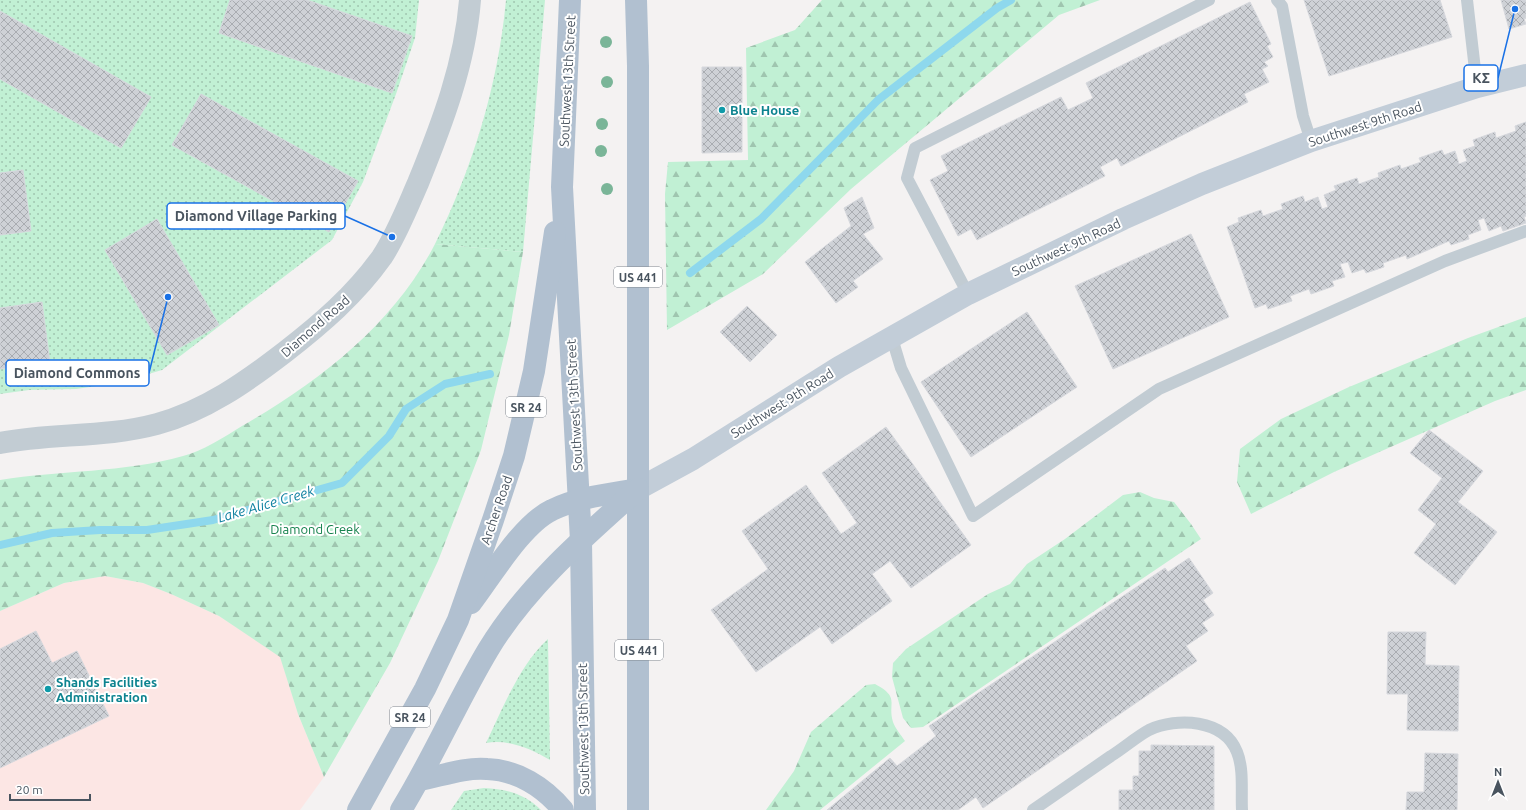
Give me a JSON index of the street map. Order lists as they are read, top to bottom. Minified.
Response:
{"streets":{"main road":["Southwest 13th Street","US 441","SR 24","Archer Road"],"street":["Southwest 9th Road","Diamond Road"]},"crossings":[["Southwest 13th Street","SR 24"],["Southwest 13th Street","Archer Road"],["Southwest 9th Road","US 441"],["Southwest 9th Road","SR 24"],["US 441","SR 24"]],"water":["Lake Alice Creek"],"parks":["Diamond Creek"],"places":["ΚΣ","Blue House","Diamond Village Parking","Diamond Commons","Shands Facilities Administration"],"scale_bar":"20 m","north":"top"}
